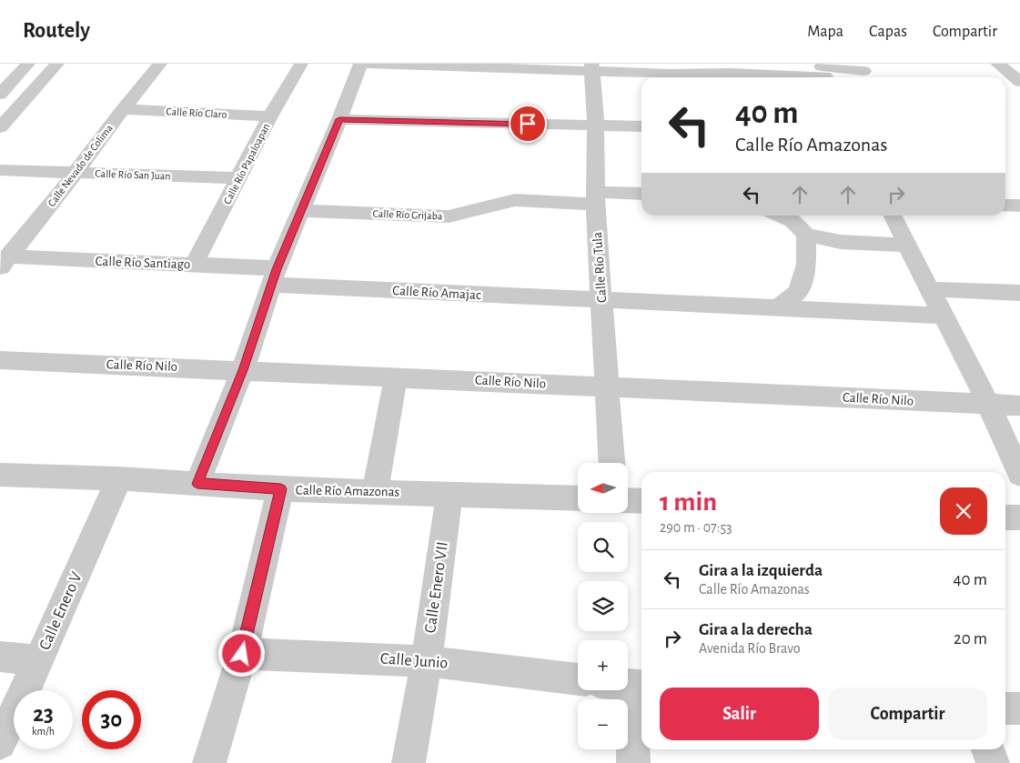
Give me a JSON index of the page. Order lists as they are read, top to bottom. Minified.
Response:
{"streets":{"street":["Calle Río Claro","Calle Río Papaloapan","Calle Nevado de Colima","Calle Río San Juan","Calle Río Grijaba","Calle Río Santiago","Calle Río Tula","Calle Río Amajac","Calle Río Nilo","Calle Río Amazonas","Calle Enero VII","Calle Enero V","Calle Junio"]},"crossings":[["Calle Río Claro","Calle Río Papaloapan"],["Calle Río Claro","Calle Nevado de Colima"],["Calle Río Papaloapan","Calle Río San Juan"],["Calle Río Papaloapan","Calle Río Santiago"],["Calle Nevado de Colima","Calle Río San Juan"],["Calle Nevado de Colima","Calle Río Santiago"],["Calle Río Grijaba","Calle Río Tula"],["Calle Río Santiago","Calle Río Amajac"],["Calle Río Tula","Calle Río Amajac"],["Calle Río Tula","Calle Río Nilo"],["Calle Río Amazonas","Calle Enero VII"],["Calle Río Amazonas","Calle Enero V"],["Calle Enero VII","Calle Junio"]],"north":"left","page":{"header":"Routely","nav":["Mapa","Capas","Compartir"],"turn":["40 m","Calle Río Amazonas"],"map_buttons":["+","−"],"heading":["1 min","290 m · 07:53"],"list":[{"name":"Gira a la izquierda","note":"Calle Río Amazonas","value":"40 m"},{"name":"Gira a la derecha","note":"Avenida Río Bravo","value":"20 m"}],"buttons":["Salir","Compartir"],"speed":"23 km/h","limit":"30"}}
